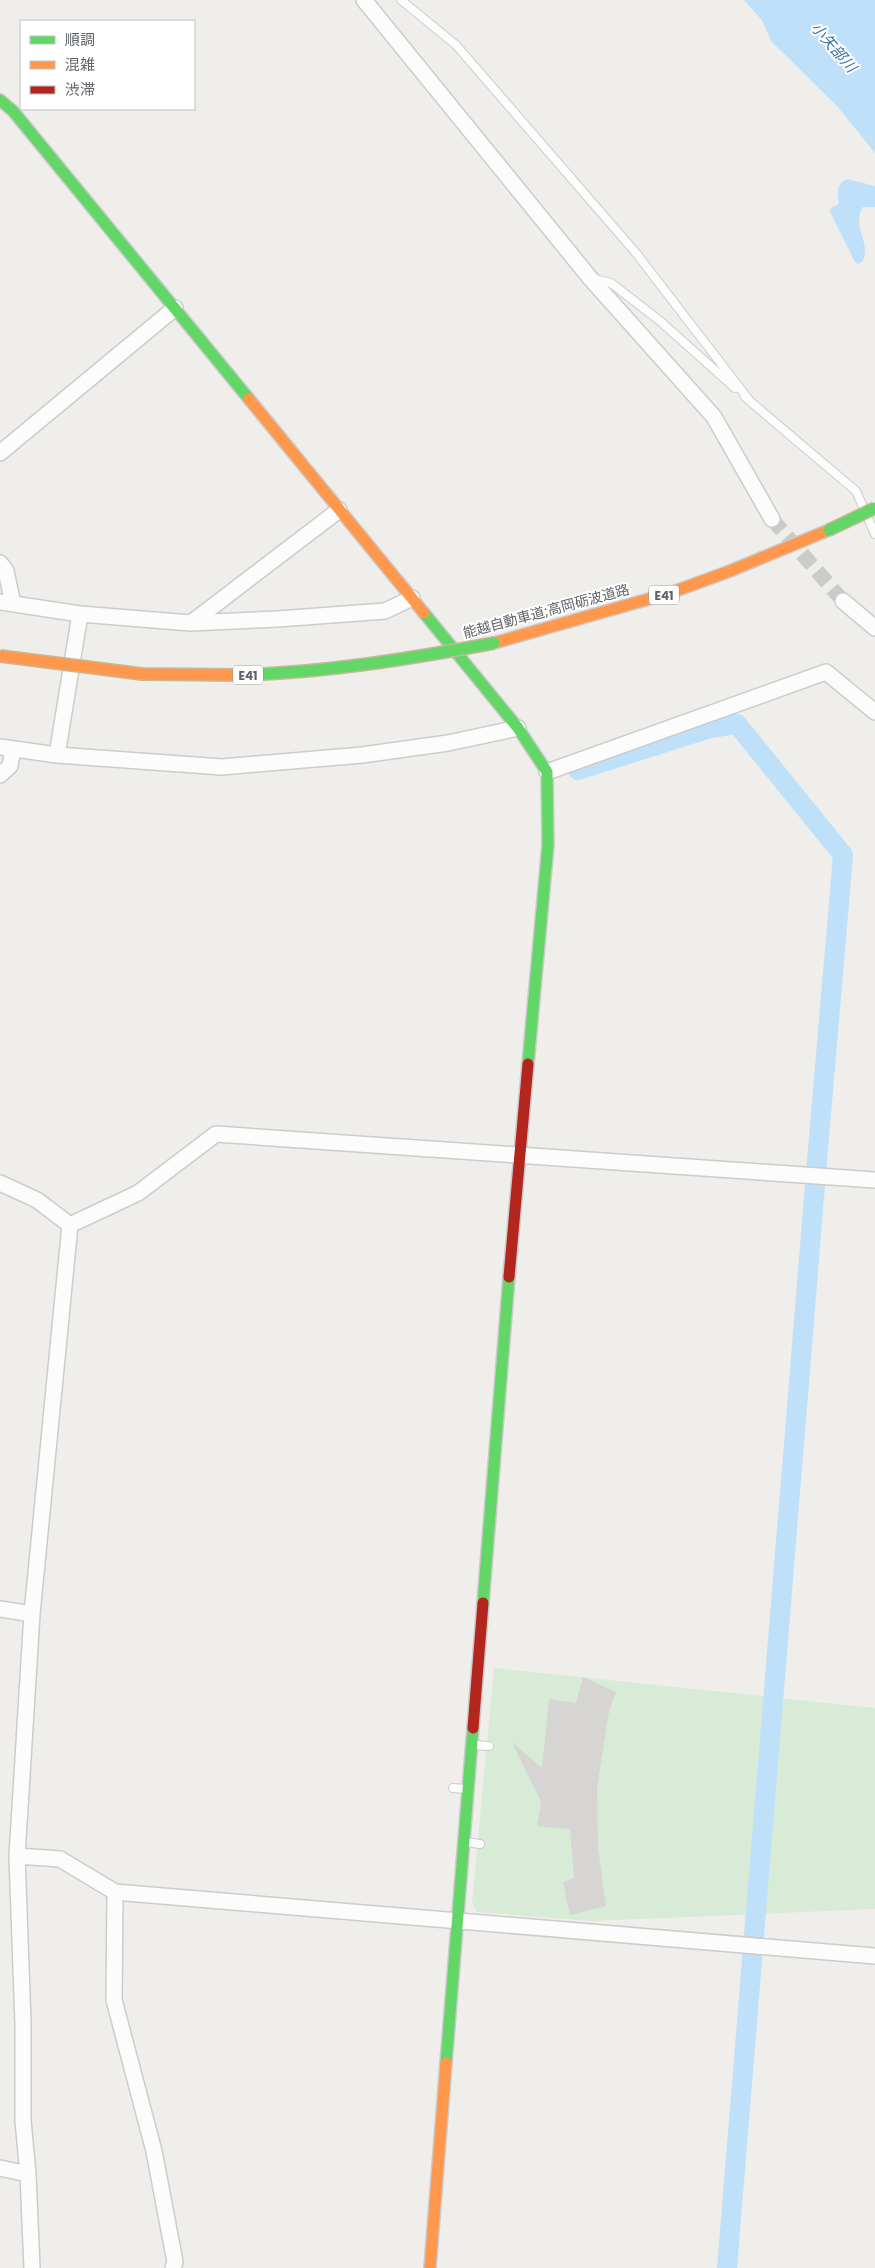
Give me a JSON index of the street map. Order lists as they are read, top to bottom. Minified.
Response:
{"streets":{"main road":["E41","能越自動車道;高岡砺波道路"]},"water":["小矢部川"],"legend":["順調","混雑","渋滞"]}
